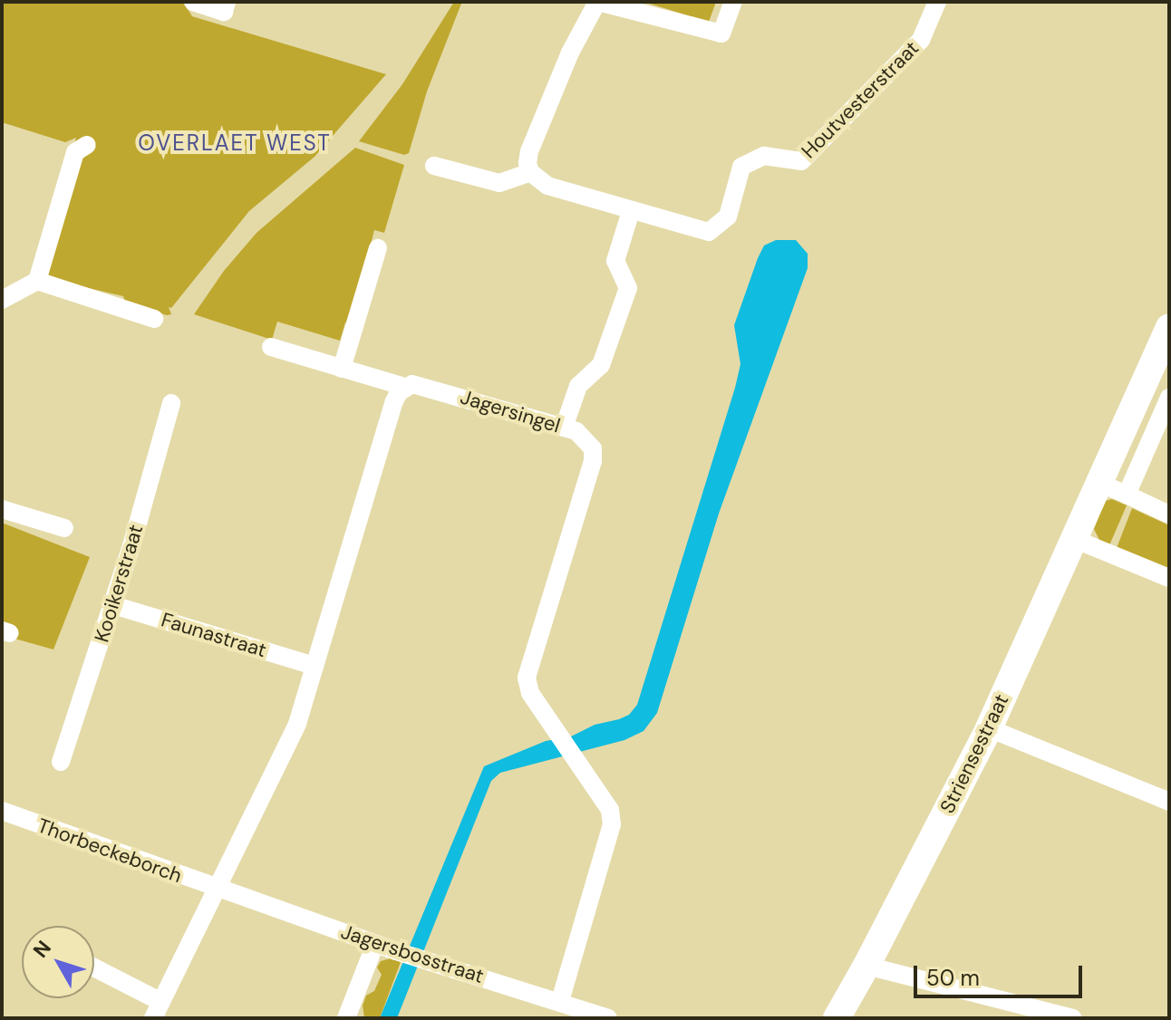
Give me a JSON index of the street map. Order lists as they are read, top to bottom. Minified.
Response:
{"streets":{"street":["Houtvesterstraat","Jagersingel","Kooikerstraat","Faunastraat","Striensestraat","Thorbeckeborch","Jagersbosstraat"]},"crossings":[["Jagersingel","Jagersbosstraat"],["Kooikerstraat","Faunastraat"],["Thorbeckeborch","Jagersbosstraat"]],"districts":["OVERLAET WEST"],"scale_bar":"50 m","north":"top left"}
